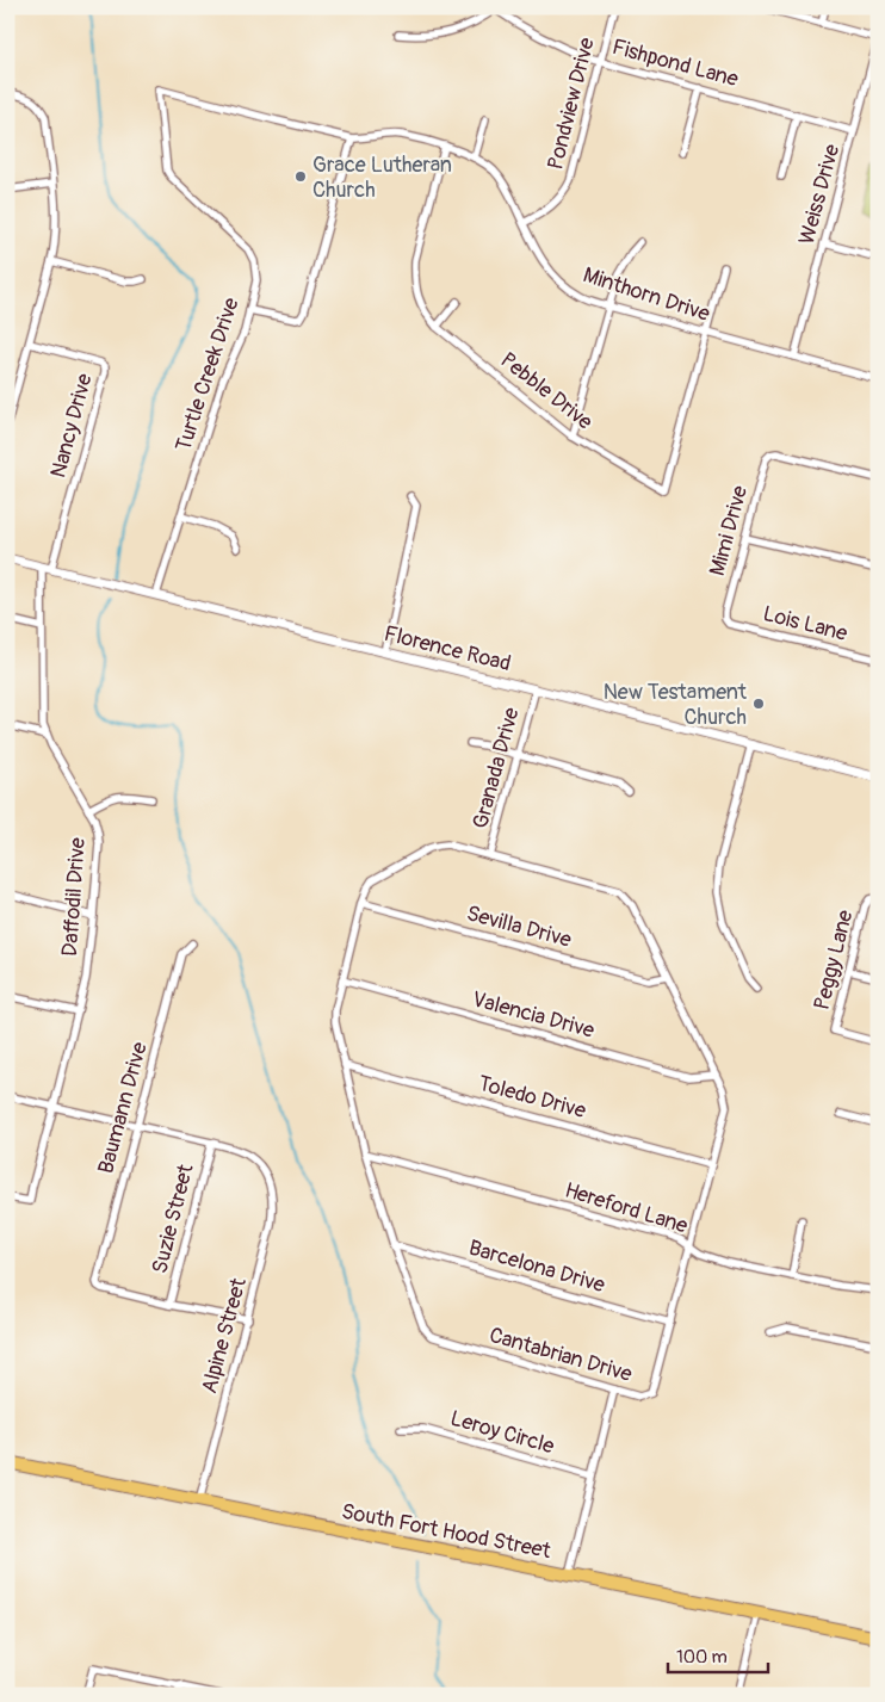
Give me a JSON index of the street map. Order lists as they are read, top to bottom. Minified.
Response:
{"streets":{"highway":["South Fort Hood Street"],"street":["Fishpond Lane","Pondview Drive","Weiss Drive","Minthorn Drive","Turtle Creek Drive","Pebble Drive","Nancy Drive","Mimi Drive","Lois Lane","Florence Road","Granada Drive","Daffodil Drive","Sevilla Drive","Peggy Lane","Valencia Drive","Toledo Drive","Baumann Drive","Hereford Lane","Suzie Street","Barcelona Drive","Alpine Street","Cantabrian Drive","Leroy Circle"]},"crossings":[["Fishpond Lane","Pondview Drive"],["Fishpond Lane","Weiss Drive"],["Pondview Drive","Minthorn Drive"],["Weiss Drive","Minthorn Drive"],["Minthorn Drive","Turtle Creek Drive"],["Minthorn Drive","Pebble Drive"],["Turtle Creek Drive","Florence Road"],["Nancy Drive","Florence Road"],["Mimi Drive","Lois Lane"],["Florence Road","Granada Drive"],["Florence Road","Daffodil Drive"],["Granada Drive","Cantabrian Drive"],["Sevilla Drive","Cantabrian Drive"],["Valencia Drive","Cantabrian Drive"],["Toledo Drive","Cantabrian Drive"],["Baumann Drive","Suzie Street"],["Hereford Lane","Cantabrian Drive"],["Suzie Street","Alpine Street"],["Barcelona Drive","Cantabrian Drive"],["Alpine Street","South Fort Hood Street"]],"places":["Grace Lutheran Church","New Testament Church"],"scale_bar":"100 m"}
